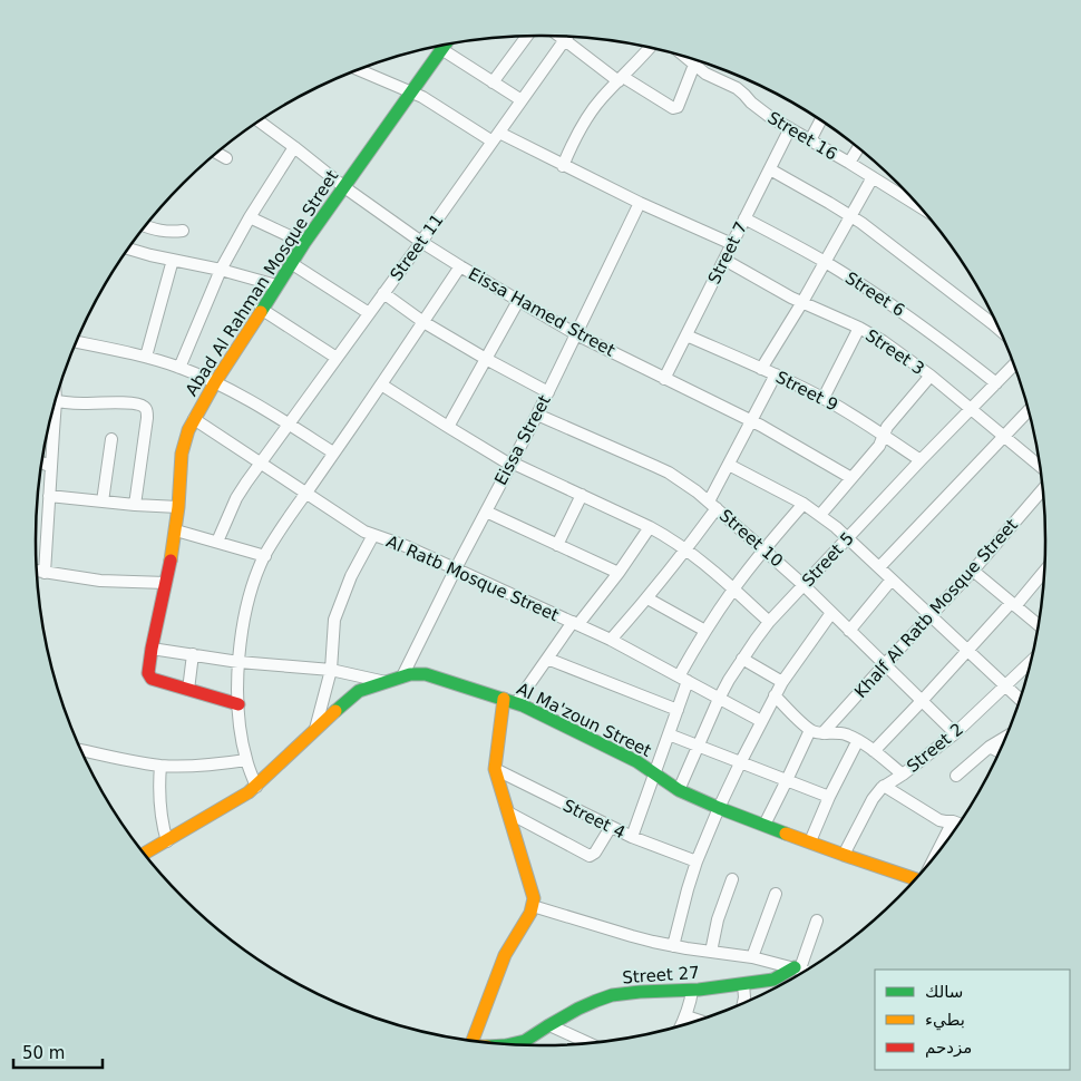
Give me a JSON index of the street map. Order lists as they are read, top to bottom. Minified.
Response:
{"streets":{"street":["Street 16","Street 11","Street 7","Abad Al Rahman Mosque Street","Street 6","Eissa Hamed Street","Street 3","Street 9","Eissa Street","Street 10","Street 5","Al Ratb Mosque Street","Khalf Al Ratb Mosque Street","Al Ma'zoun Street","Street 2","Street 4","Street 27"]},"crossings":[["Street 16","Street 7"],["Street 11","Eissa Hamed Street"],["Street 11","Al Ratb Mosque Street"],["Street 7","Street 6"],["Street 7","Eissa Hamed Street"],["Street 7","Street 3"],["Street 7","Street 9"],["Abad Al Rahman Mosque Street","Eissa Hamed Street"],["Abad Al Rahman Mosque Street","Al Ratb Mosque Street"],["Street 6","Street 5"],["Eissa Hamed Street","Eissa Street"],["Street 3","Street 5"],["Street 9","Street 5"],["Eissa Street","Street 10"],["Eissa Street","Al Ratb Mosque Street"],["Eissa Street","Al Ma'zoun Street"],["Street 10","Street 5"],["Street 10","Khalf Al Ratb Mosque Street"],["Street 10","Street 2"],["Street 5","Al Ratb Mosque Street"],["Street 5","Al Ma'zoun Street"],["Al Ma'zoun Street","Street 2"]],"legend":["سالك","بطيء","مزدحم"],"scale_bar":"50 m"}
